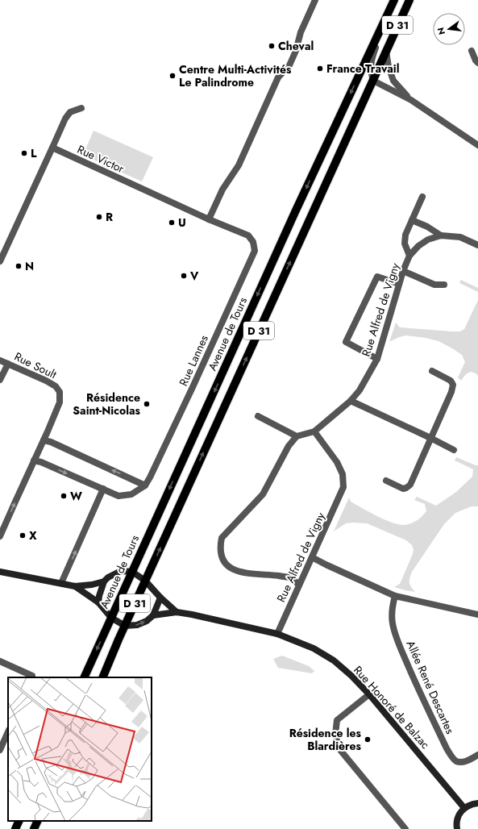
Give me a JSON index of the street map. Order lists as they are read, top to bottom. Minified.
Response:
{"streets":{"main road":["D 31","Avenue de Tours"],"street":["Rue Victor","Rue Alfred de Vigny","Rue Lannes","Rue Soult","Allée René Descartes","Rue Honoré de Balzac"]},"crossings":[["Rue Victor","Rue Lannes"],["Rue Alfred de Vigny","Rue Honoré de Balzac"]],"places":["Cheval","France Travail","Centre Multi-Activités Le Palindrome","L","R","U","N","V","Résidence Saint-Nicolas","W","X","Résidence les Blardières"],"north":"left"}
